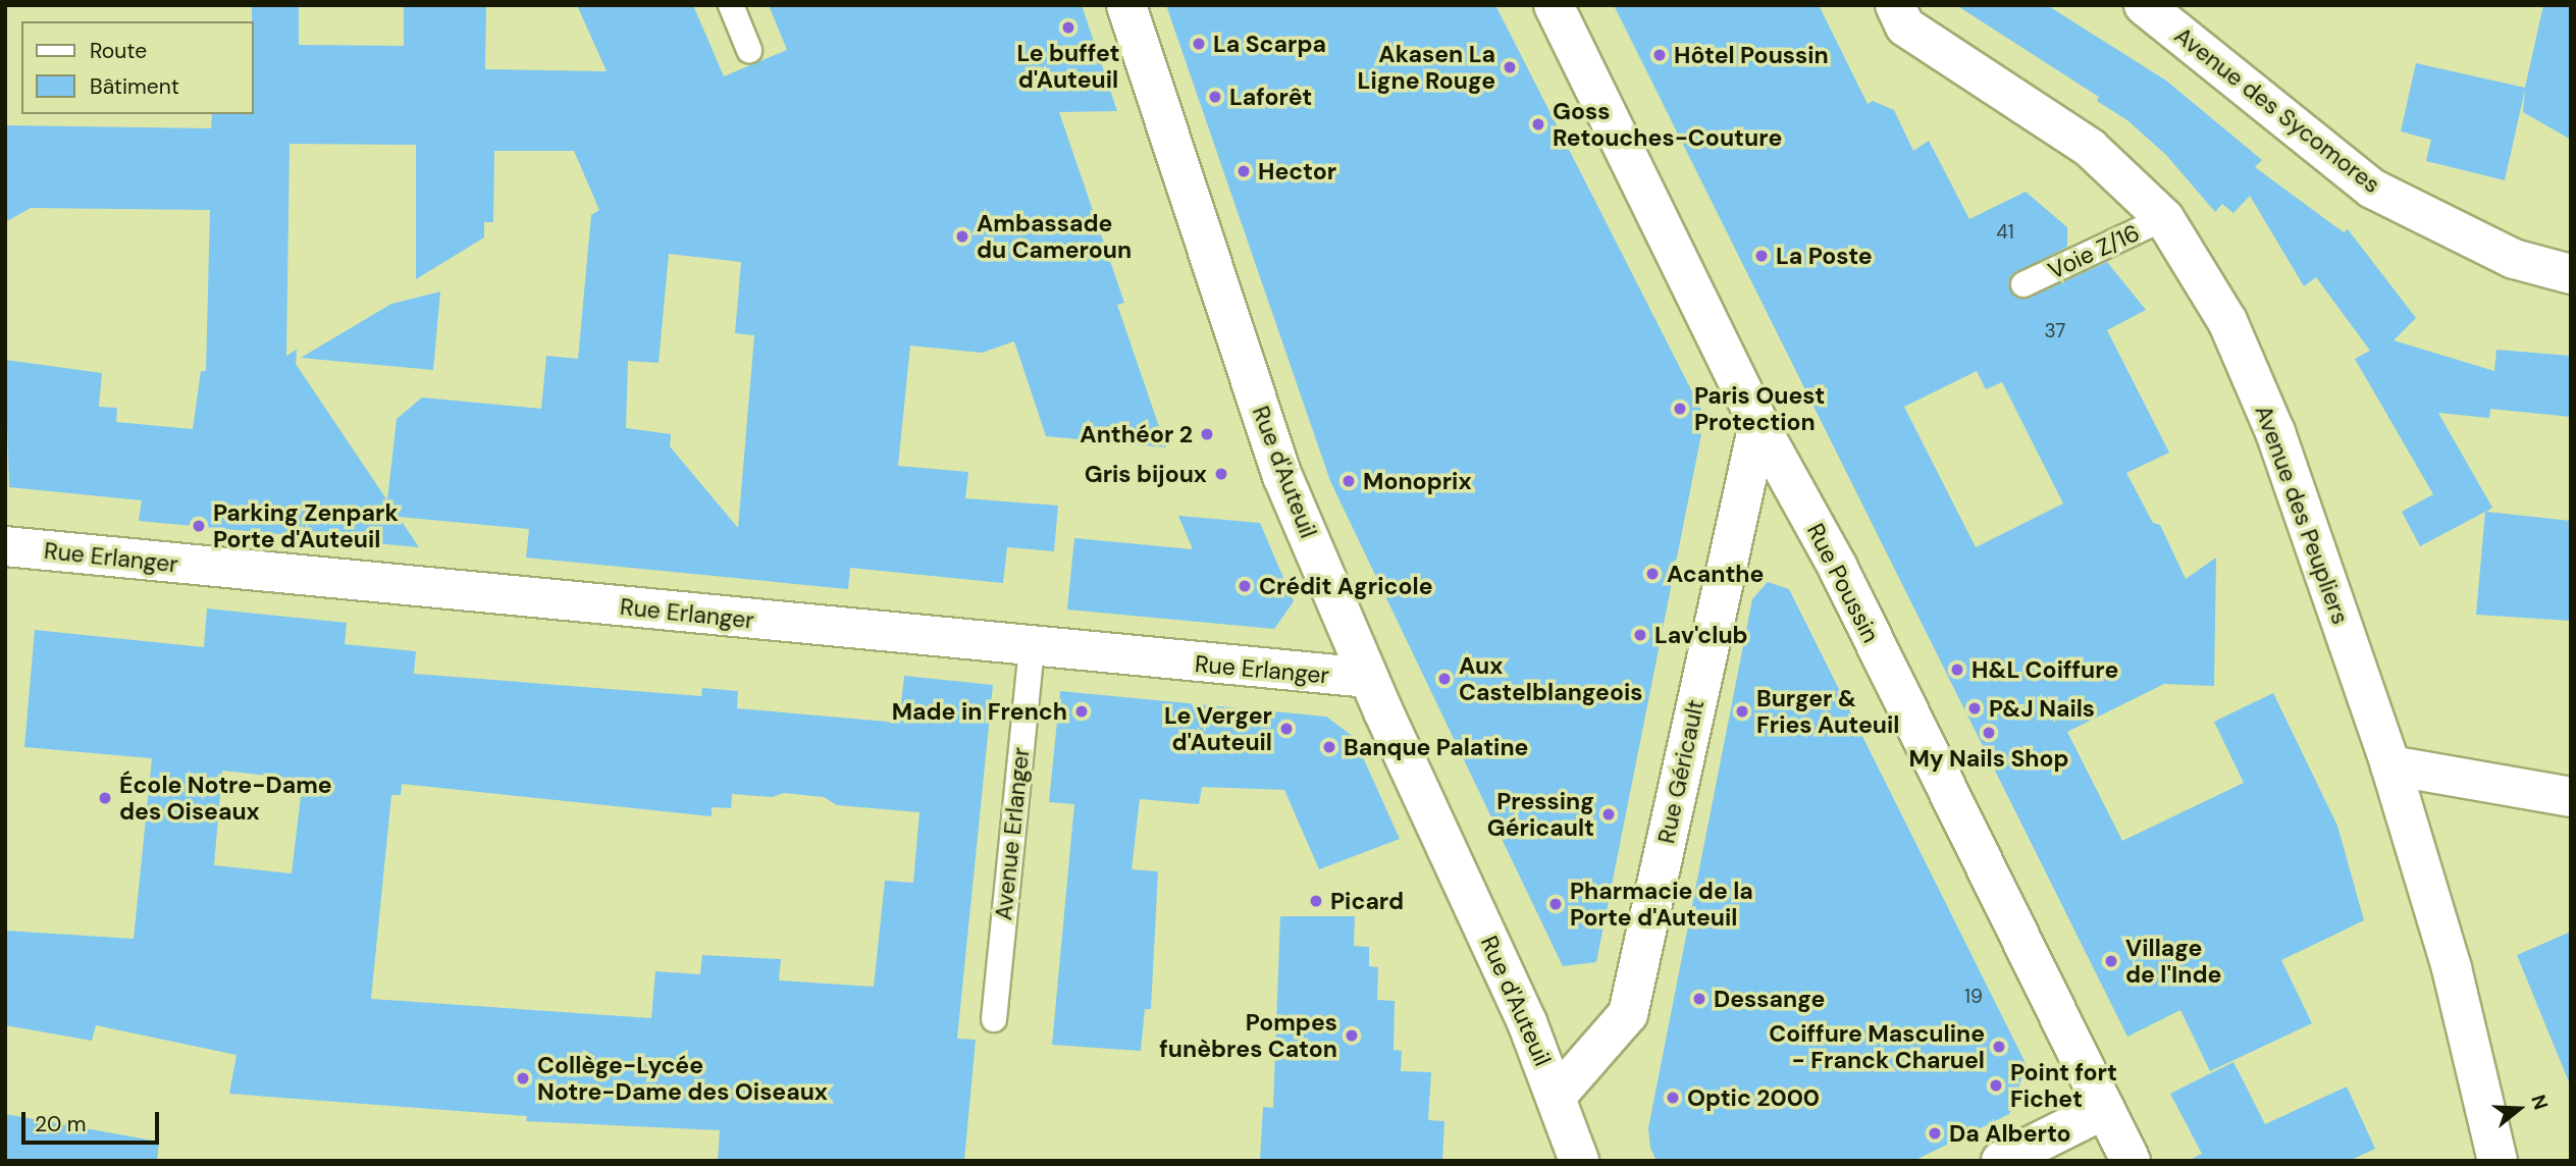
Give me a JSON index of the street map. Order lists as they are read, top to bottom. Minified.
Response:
{"streets":{"street":["Avenue des Sycomores","Rue d'Auteuil","Avenue des Peupliers","Rue Erlanger","Rue Poussin","Rue Géricault"],"lane":["Voie Z/16","Avenue Erlanger"]},"crossings":[["Voie Z/16","Avenue des Peupliers"],["Rue d'Auteuil","Rue Erlanger"],["Rue d'Auteuil","Rue Géricault"],["Rue Erlanger","Avenue Erlanger"],["Rue Poussin","Rue Géricault"]],"places":["Le buffet d'Auteuil","La Scarpa","Hôtel Poussin","Akasen La Ligne Rouge","Laforêt","Goss Retouches-Couture","Hector","Ambassade du Cameroun","La Poste","Paris Ouest Protection","Anthéor 2","Gris bijoux","Monoprix","Parking Zenpark Porte d'Auteuil","Acanthe","Crédit Agricole","Lav'club","H&L Coiffure","Aux Castelblangeois","P&J Nails","Made in French","Burger & Fries Auteuil","Le Verger d'Auteuil","My Nails Shop","Banque Palatine","École Notre-Dame des Oiseaux","Pressing Géricault","Picard","Pharmacie de la Porte d'Auteuil","Village de l'Inde","Dessange","Pompes funèbres Caton","Coiffure Masculine - Franck Charuel","Collège-Lycée Notre-Dame des Oiseaux","Point fort Fichet","Optic 2000","Da Alberto"],"house_numbers":["41","37","19"],"legend":["Route","Bâtiment"],"scale_bar":"20 m","north":"right"}
